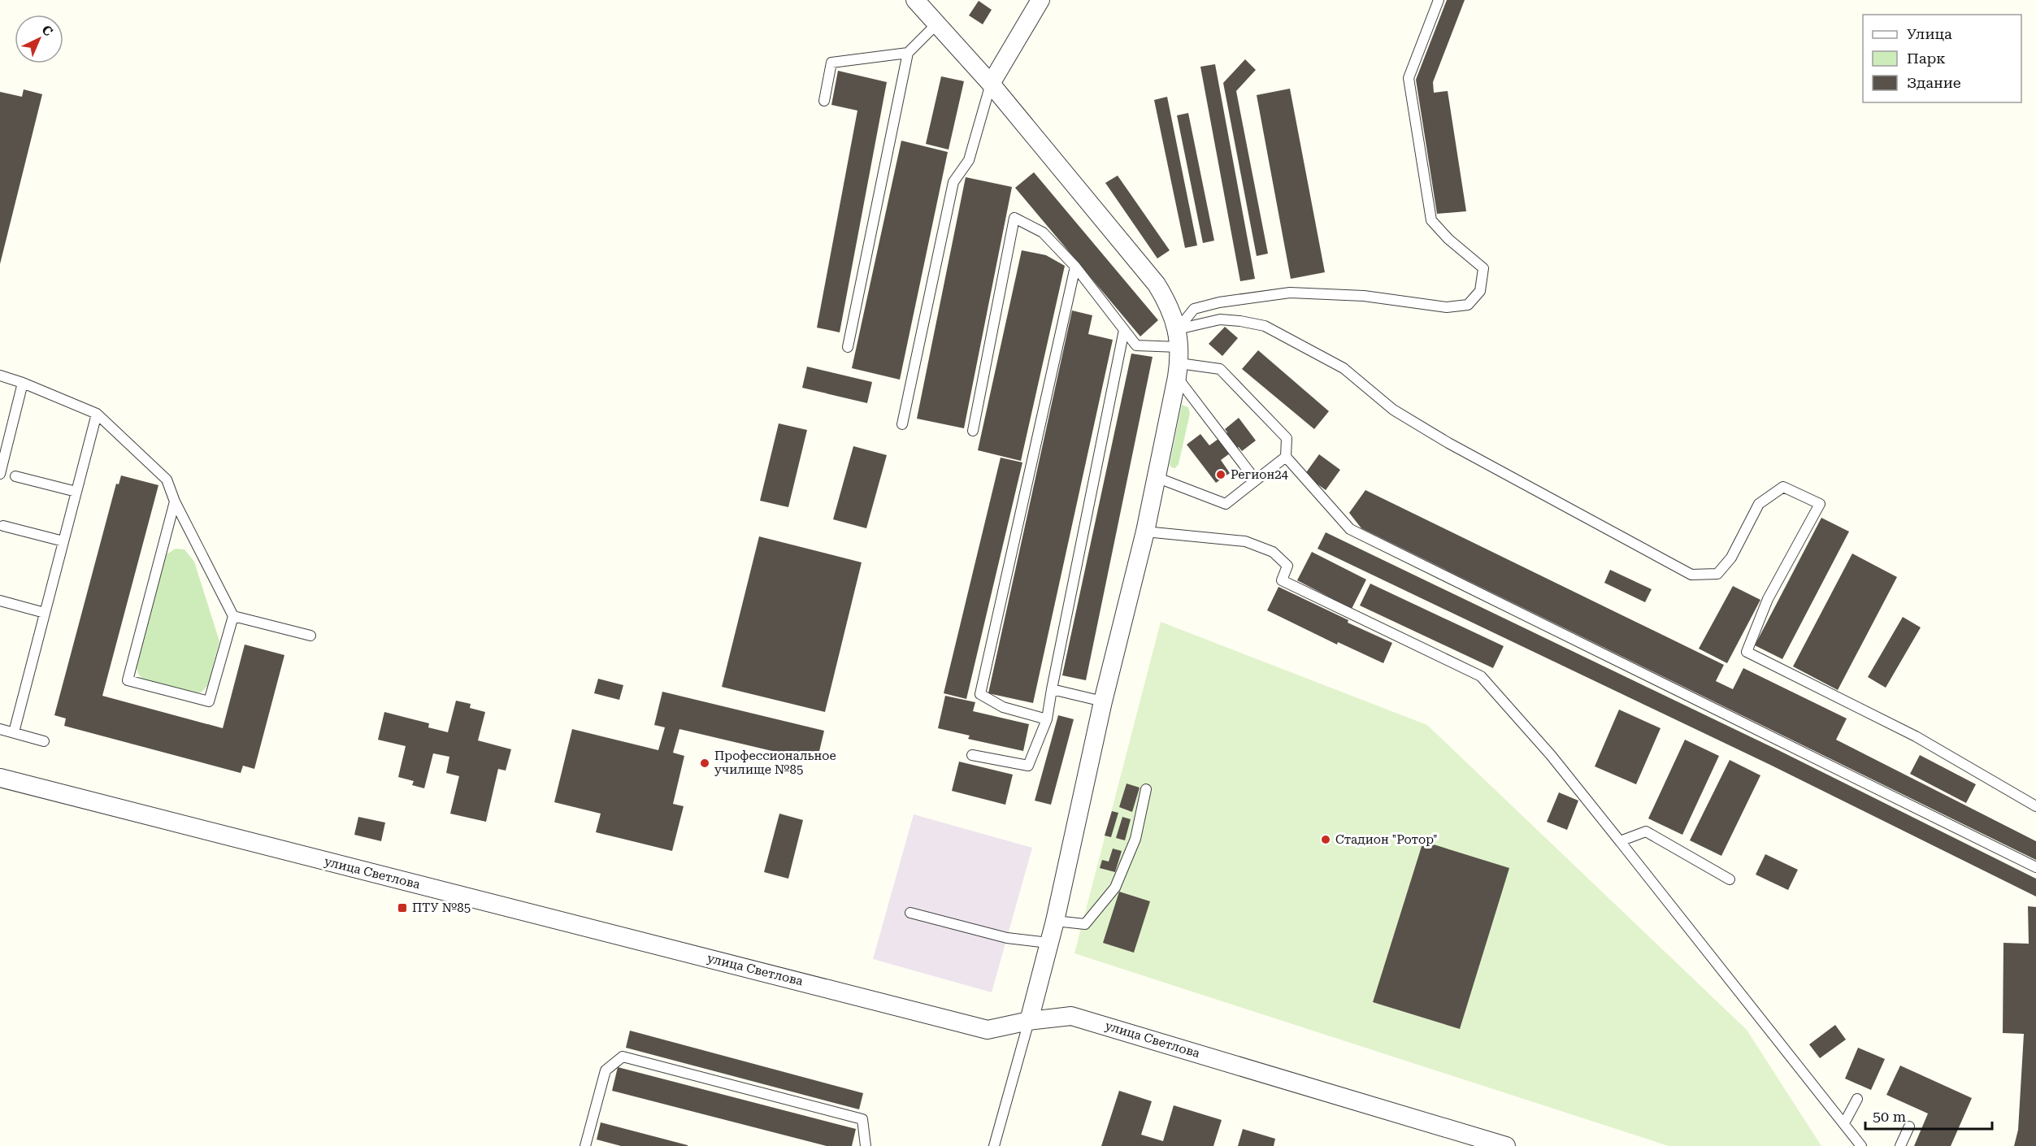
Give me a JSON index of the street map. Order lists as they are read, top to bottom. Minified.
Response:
{"streets":{"street":["улица Светлова"]},"places":{"other":["Регион24","Профессиональное училище №85","Стадион \"Ротор\""],"transit":["ПТУ №85"]},"legend":["Улица","Парк","Здание"],"scale_bar":"50 m","north":"top right"}
